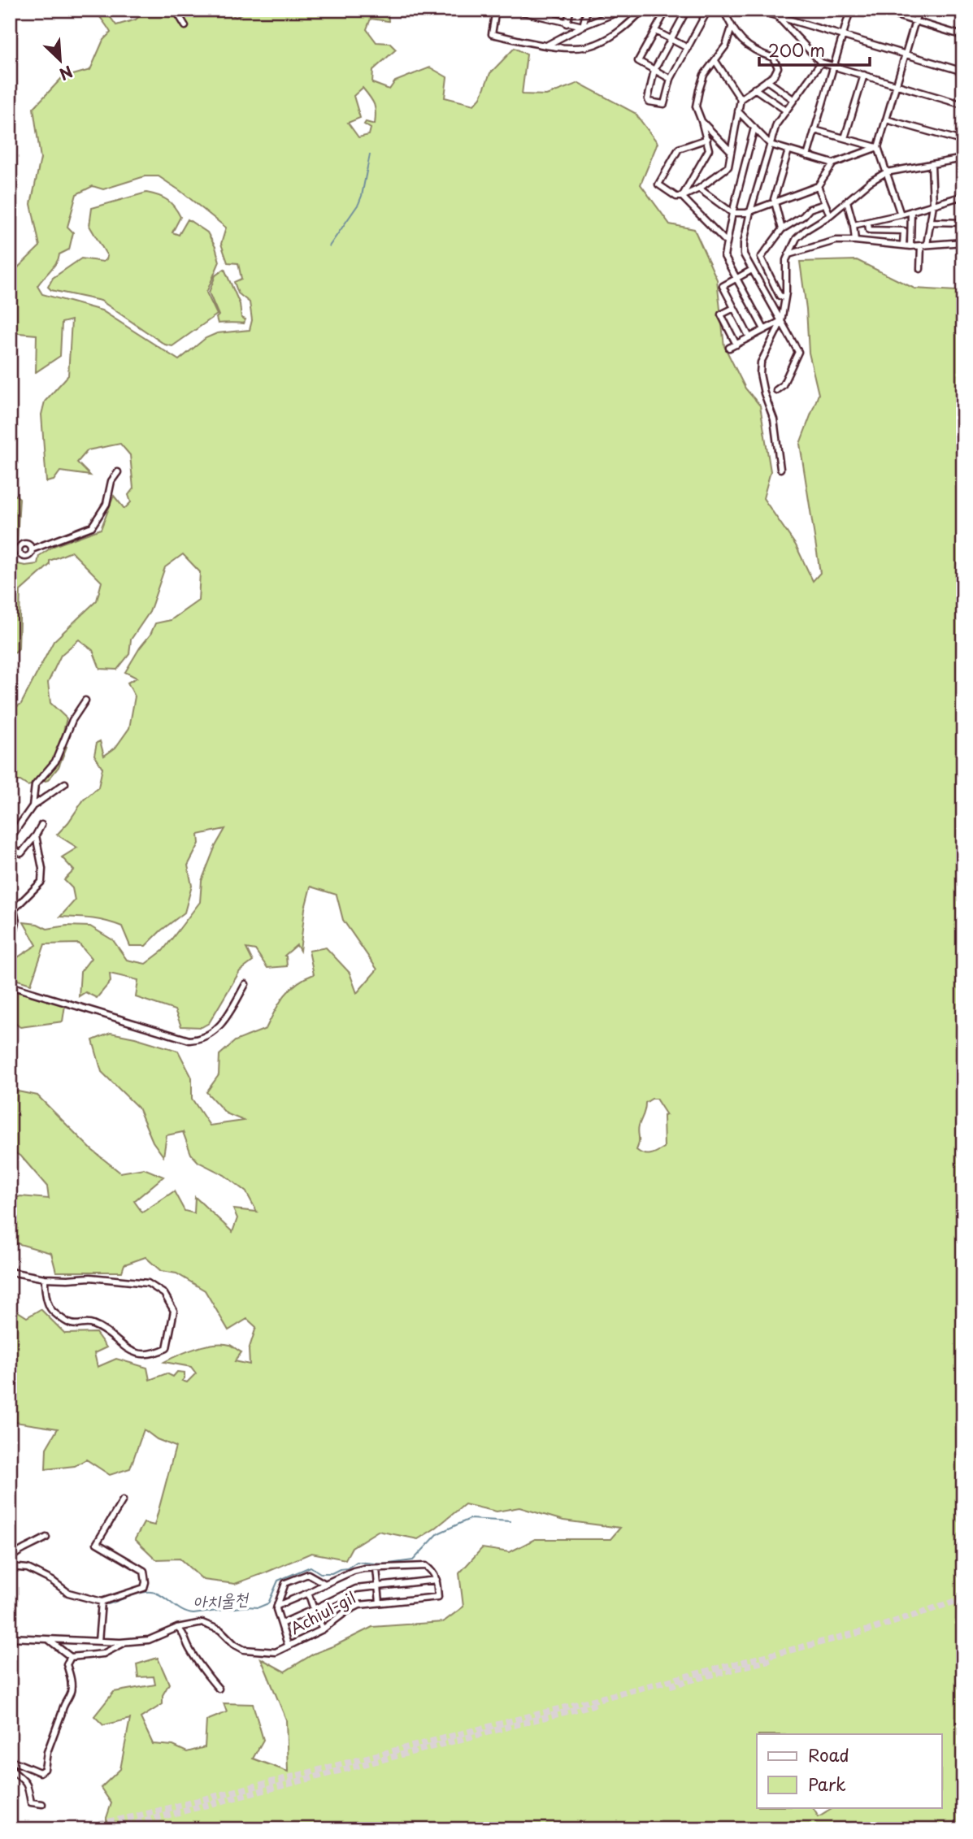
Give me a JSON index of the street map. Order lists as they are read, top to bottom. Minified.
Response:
{"streets":{"street":["Achiul-gil"]},"water":["아치울천"],"legend":["Road","Park"],"scale_bar":"200 m","north":"bottom right"}
